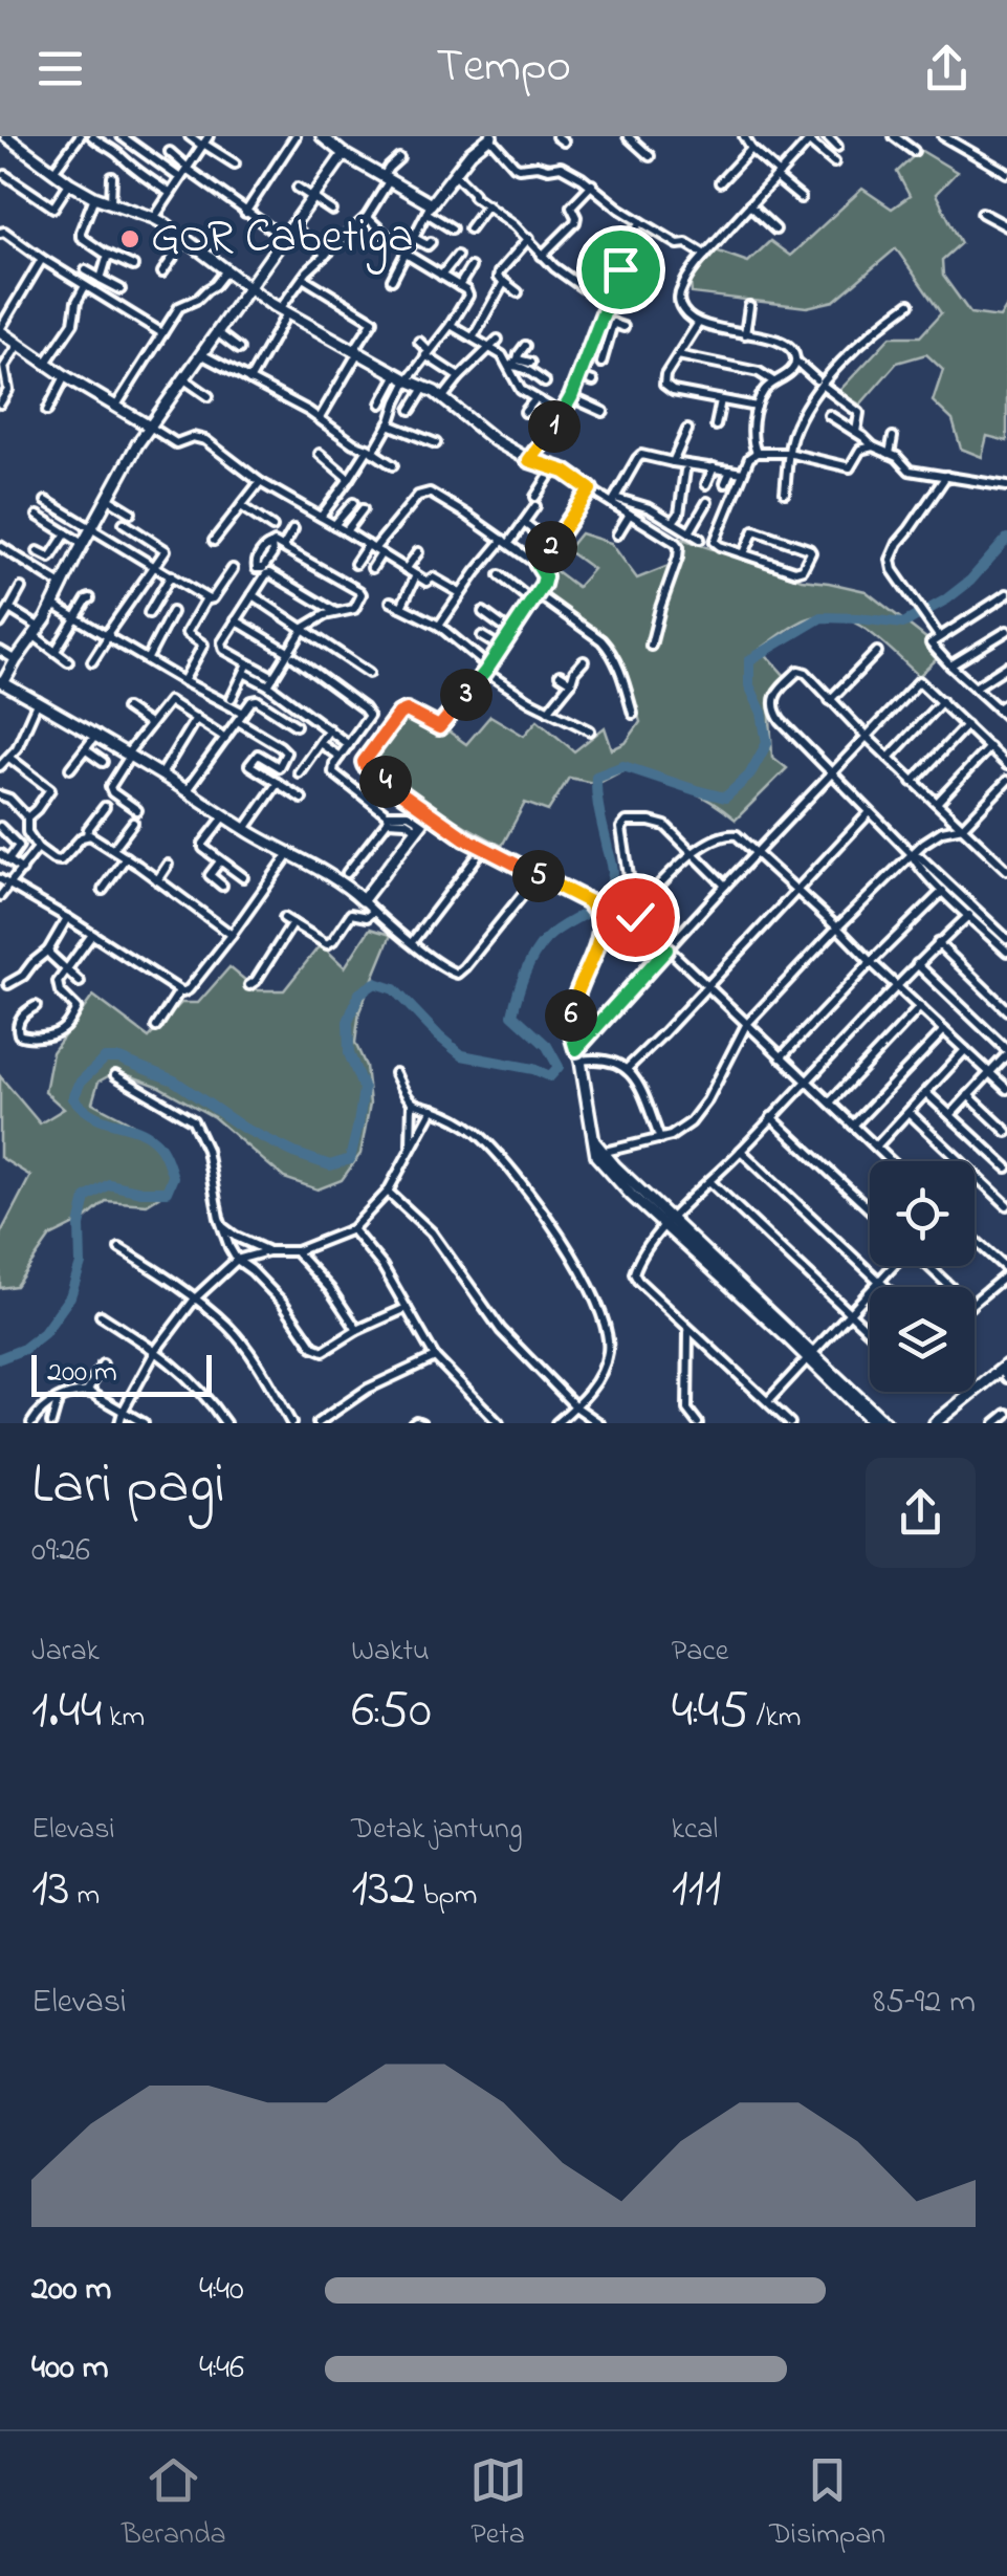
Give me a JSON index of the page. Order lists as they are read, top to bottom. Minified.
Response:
{"places":["GOR Cabetiga"],"scale_bar":"200 m","page":{"header":"Tempo","pins":["1","2","3","4","5","6"],"scale":"200 m","heading":["Lari pagi","09:26"],"stats":[["Jarak","1.44 km"],["Waktu","6:50"],["Pace","4:45 /km"],["Elevasi","13 m"],["Detak jantung","132 bpm"],["kcal","111"]],"chart":["Elevasi","85–92 m"],"list":[{"name":"200 m","note":"4:40"},{"name":"400 m","note":"4:46"}],"tabs":["Beranda","Peta","Disimpan"]}}
